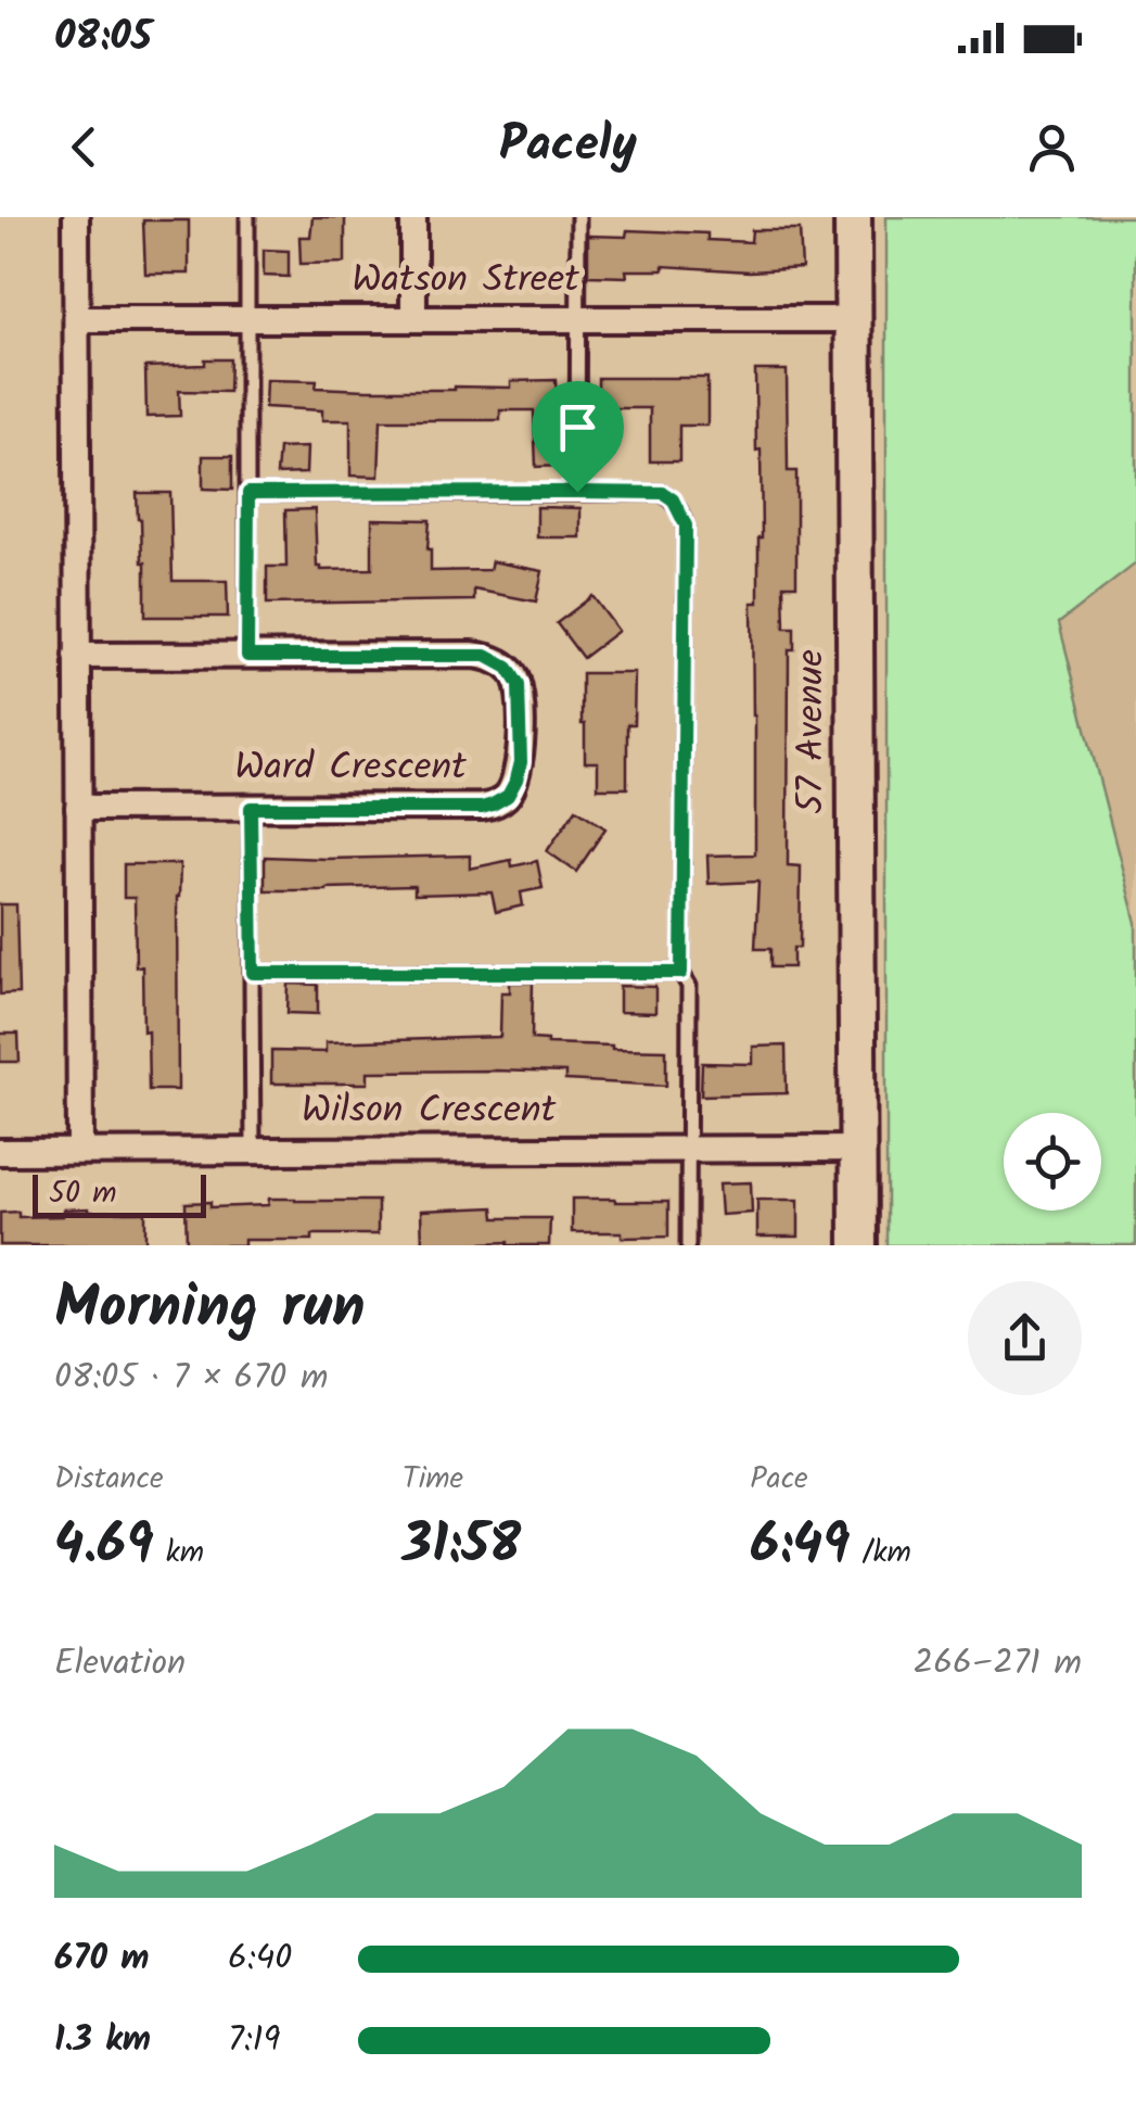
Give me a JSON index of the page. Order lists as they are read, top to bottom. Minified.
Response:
{"streets":{"street":["Watson Street","57 Avenue","Ward Crescent","Wilson Crescent"]},"crossings":[["Watson Street","57 Avenue"],["57 Avenue","Wilson Crescent"]],"scale_bar":"50 m","page":{"status":"08:05","header":"Pacely","scale":"50 m","heading":["Morning run","08:05 · 7 × 670 m"],"stats":[["Distance","4.69 km"],["Time","31:58"],["Pace","6:49 /km"]],"chart":["Elevation","266–271 m"],"list":[{"name":"670 m","note":"6:40"},{"name":"1.3 km","note":"7:19"}]}}
